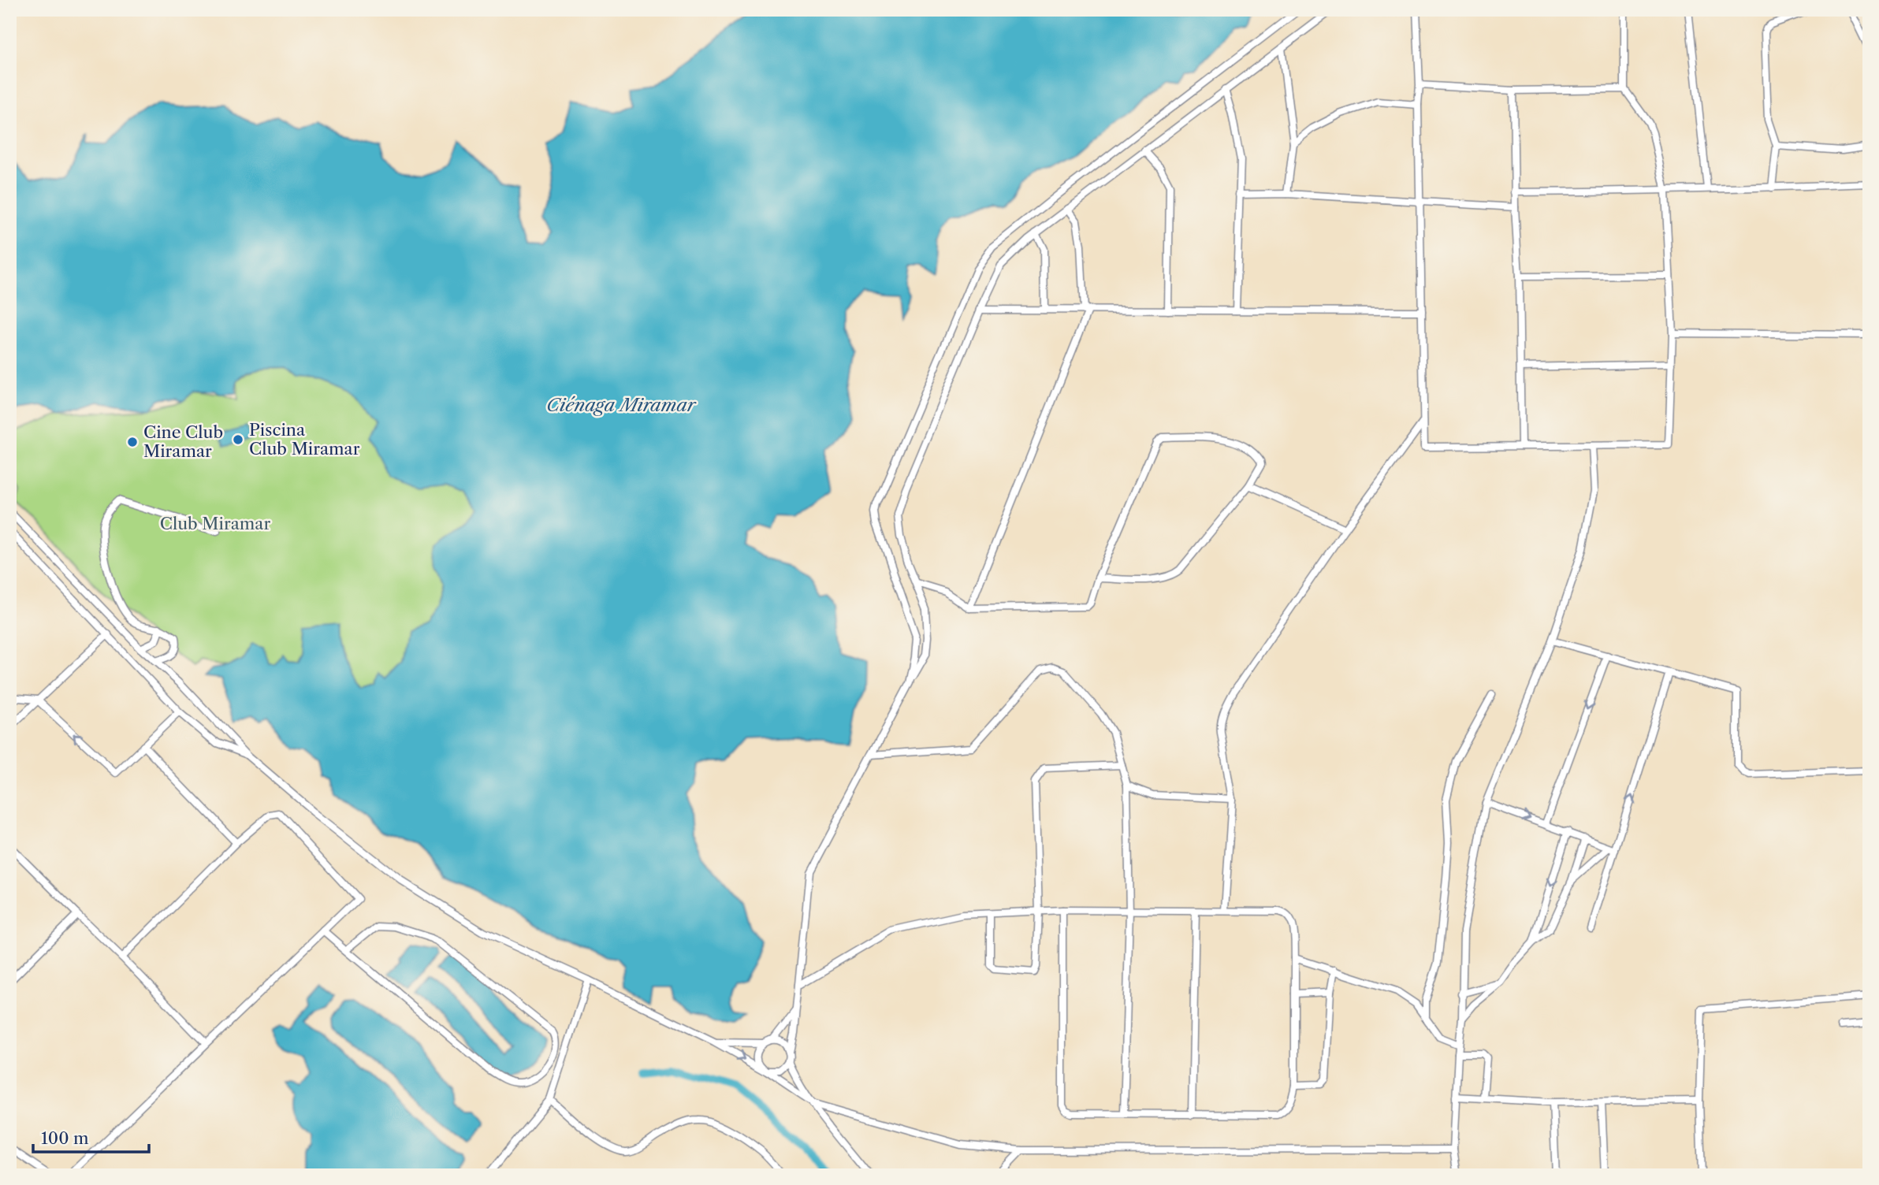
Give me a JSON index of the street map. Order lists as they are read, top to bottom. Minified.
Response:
{"water":["Ciénaga Miramar"],"parks":["Club Miramar"],"places":["Piscina Club Miramar","Cine Club Miramar"],"scale_bar":"100 m"}
